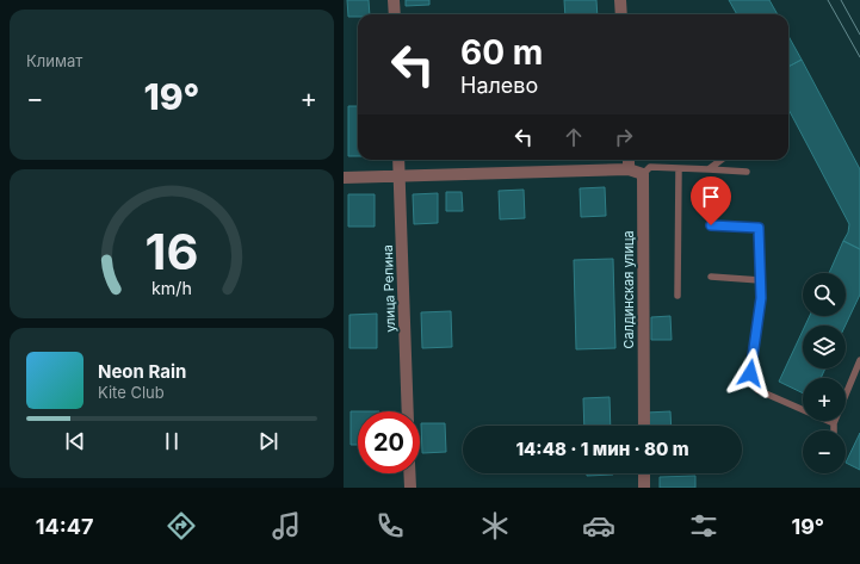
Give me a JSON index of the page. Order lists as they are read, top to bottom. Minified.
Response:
{"streets":{"street":["улица Репина","Салдинская улица"]},"page":{"tile":"Климат","turn":["60 m","Налево"],"heat":["−","19°","+"],"map_buttons":["+","−"],"song":["Neon Rain","Kite Club"],"limit":"20","trip":"14:48 · 1 мин · 80 m","tabs":["14:47","19°"],"gauge":["16","km/h"]}}
